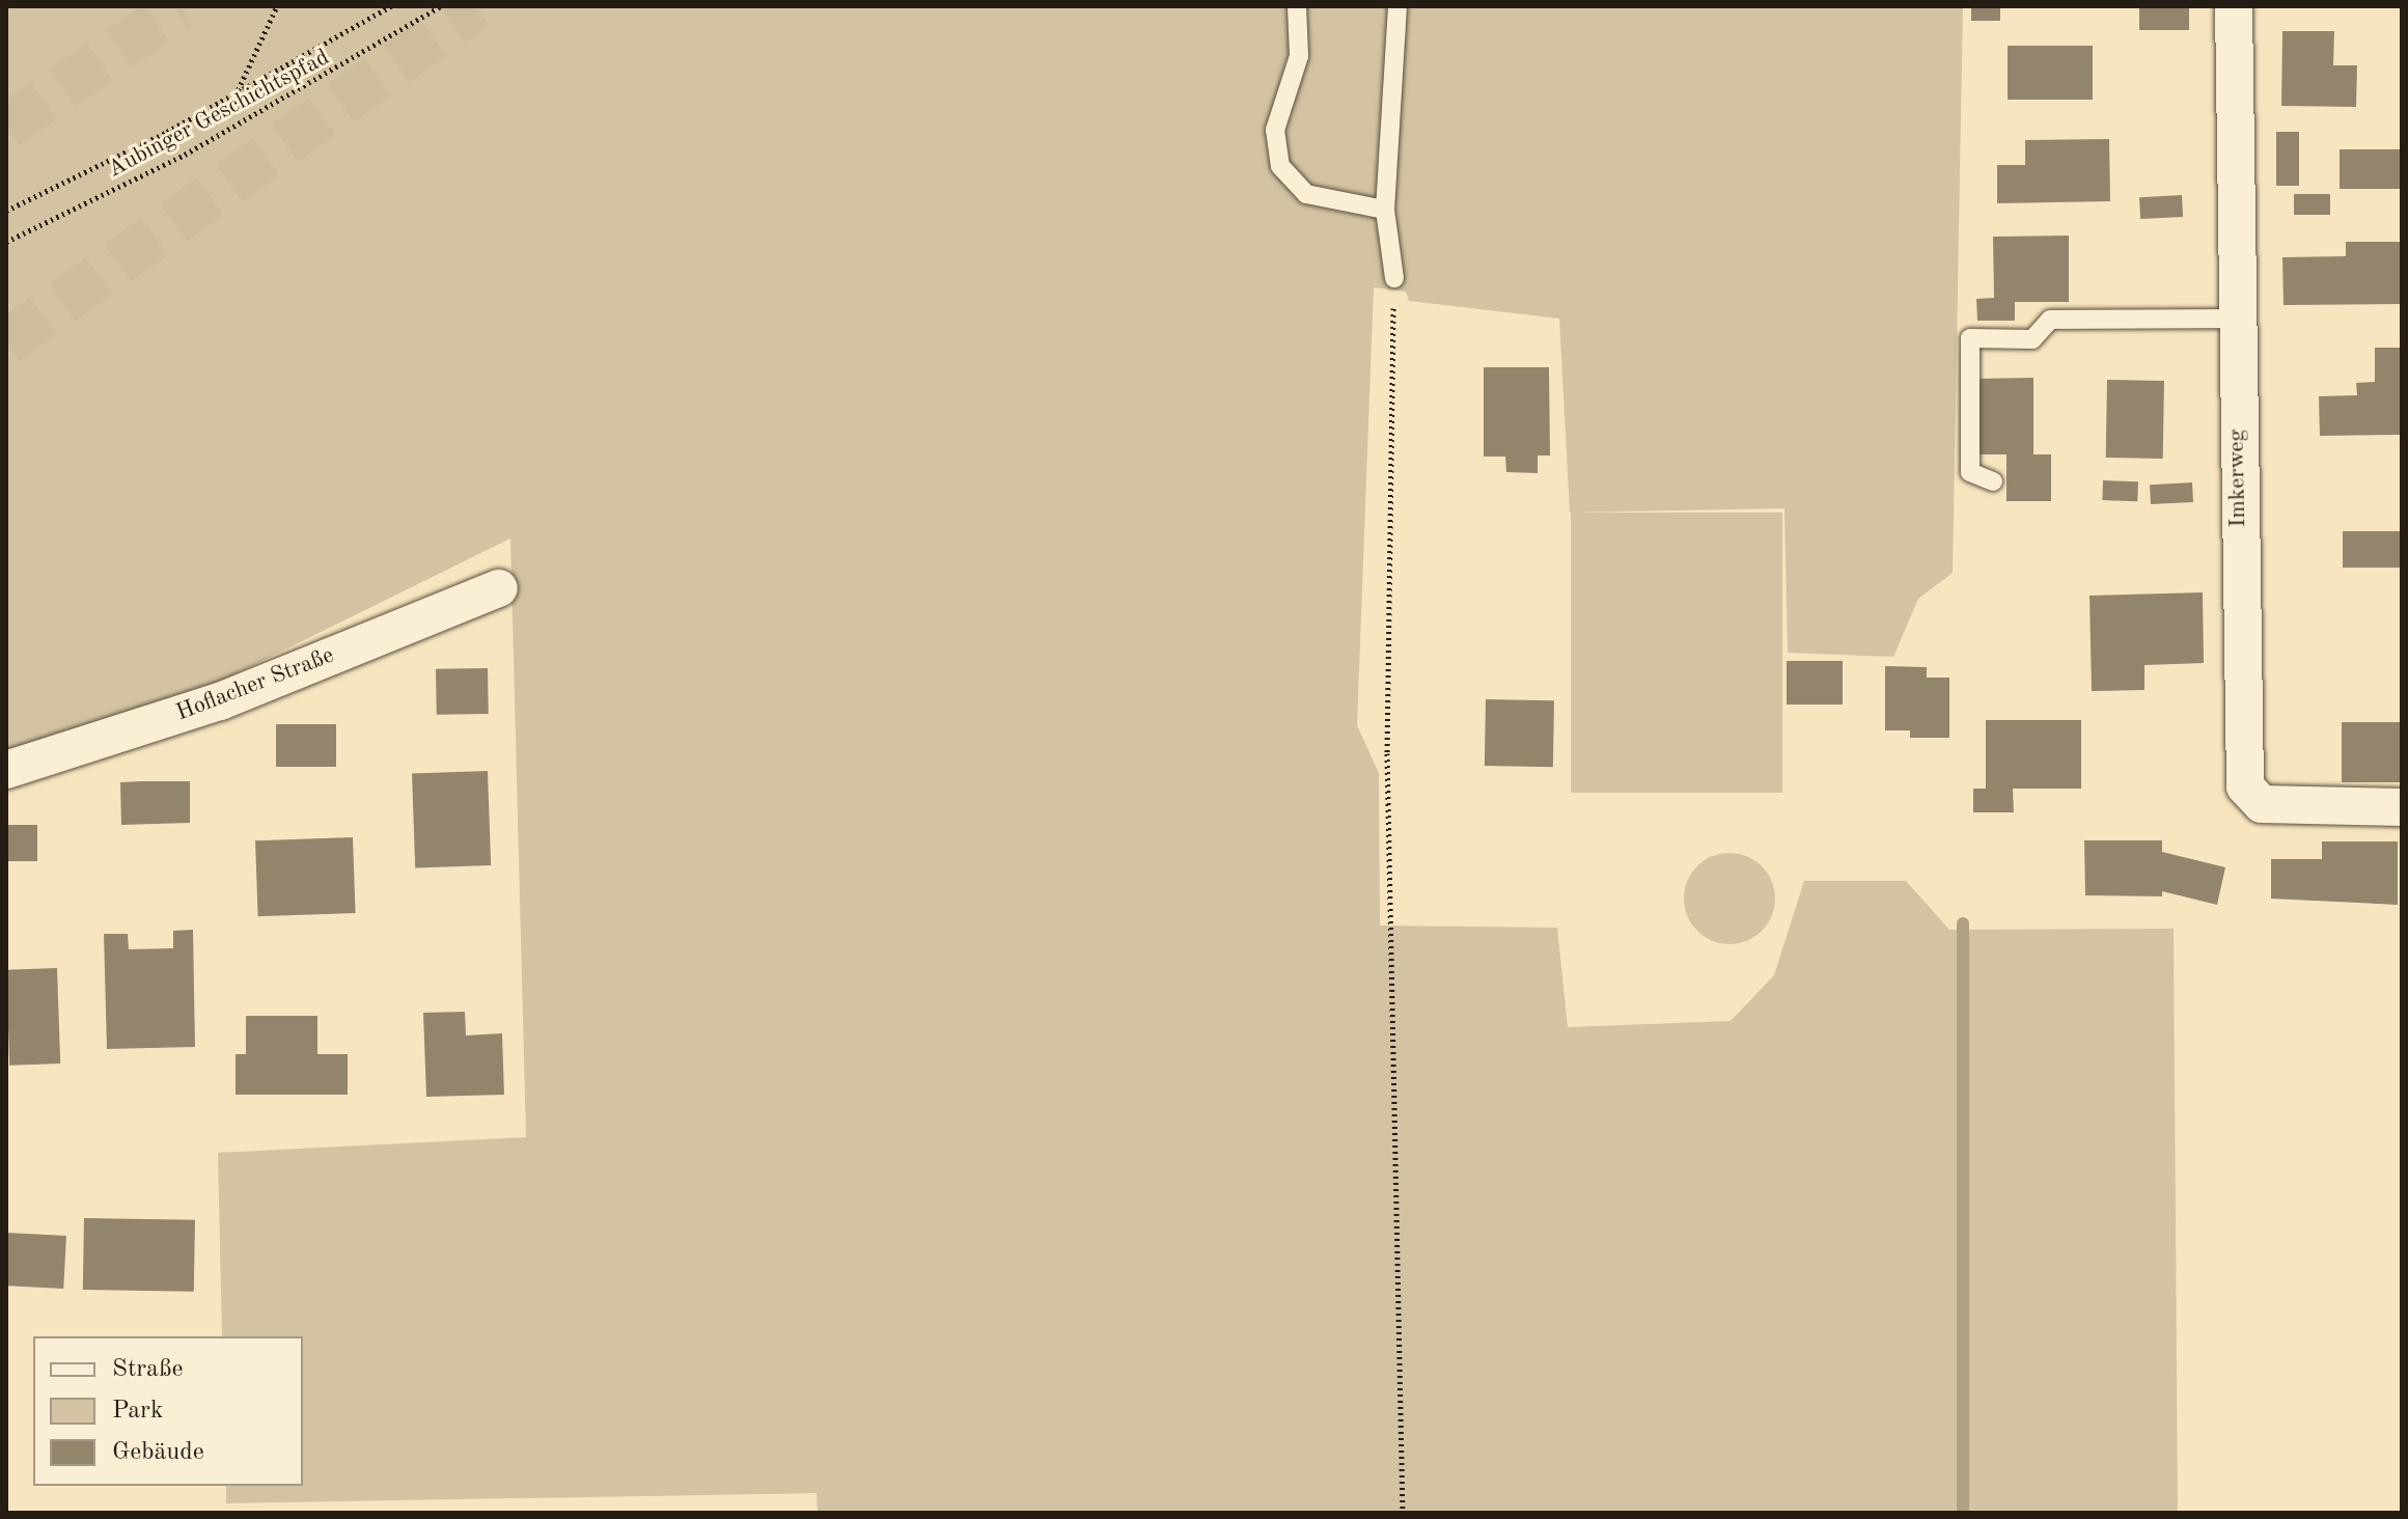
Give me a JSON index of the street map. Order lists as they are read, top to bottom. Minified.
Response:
{"streets":{"street":["Imkerweg","Hoflacher Straße"],"path":["Aubinger Geschichtspfad"]},"legend":["Straße","Park","Gebäude"]}
